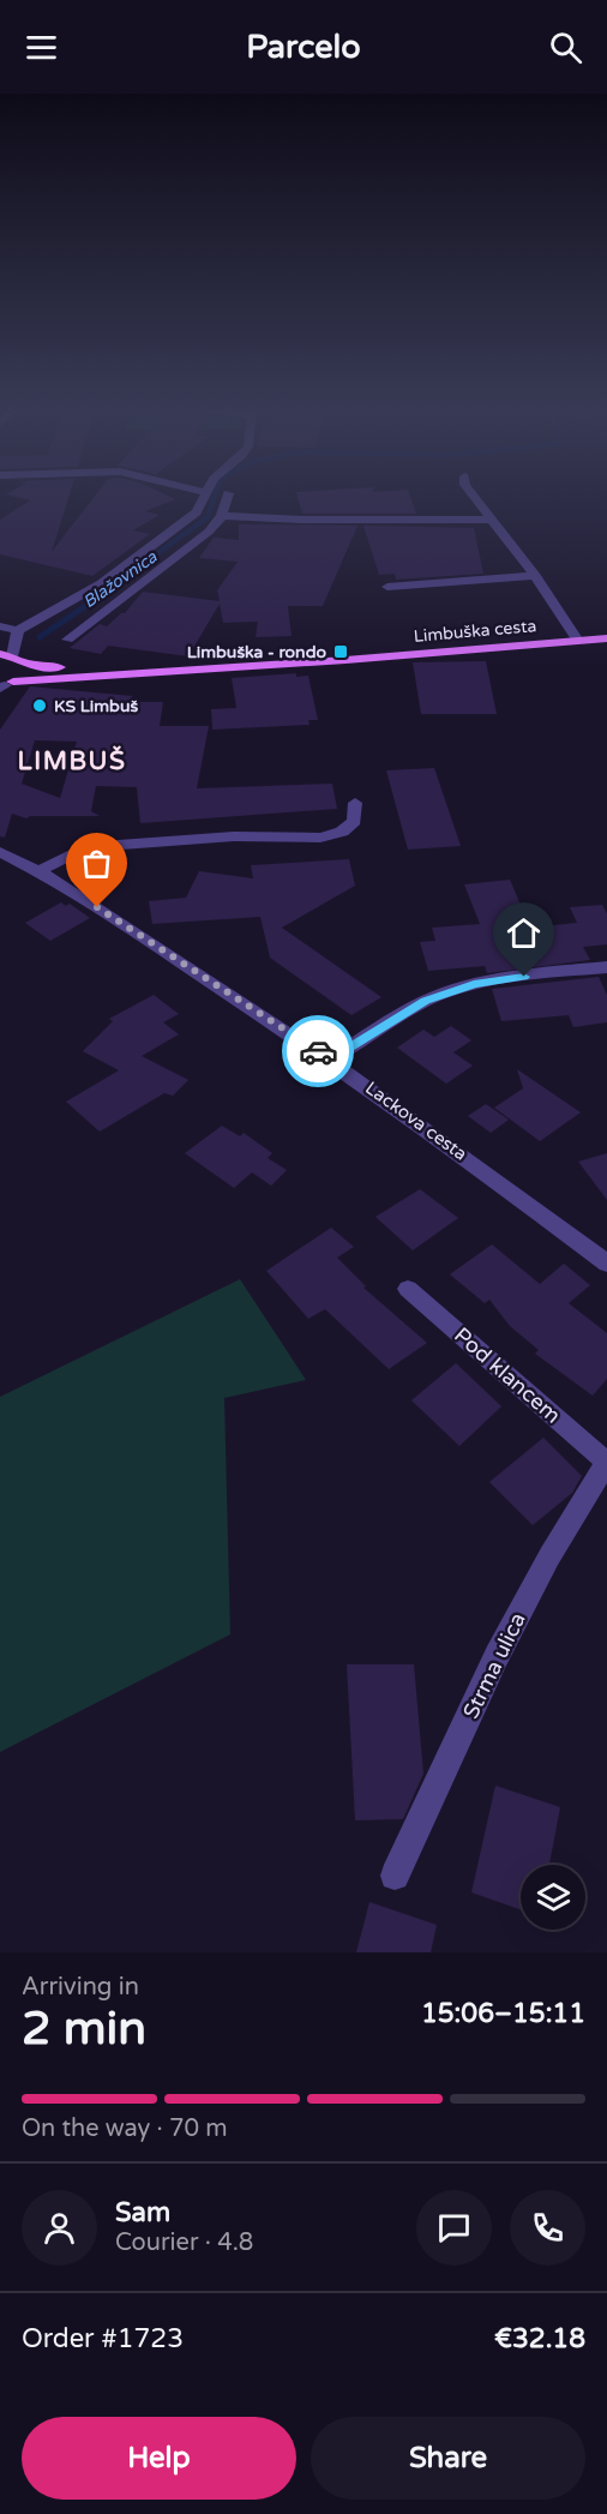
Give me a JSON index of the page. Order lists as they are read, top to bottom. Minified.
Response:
{"streets":{"main road":["Limbuška cesta"],"street":["Lackova cesta","Pod klancem","Strma ulica"]},"crossings":[["Pod klancem","Strma ulica"]],"districts":["LIMBUŠ"],"water":["Blažovnica"],"places":{"transit":["Limbuška - rondo"],"other":["KS Limbuš"]},"page":{"header":"Parcelo","heading":["2 min","Arriving in","15:06–15:11"],"panel":["Sam","Courier · 4.8","Order #1723","€32.18"],"bar":"On the way · 70 m","buttons":["Help","Share"]}}
